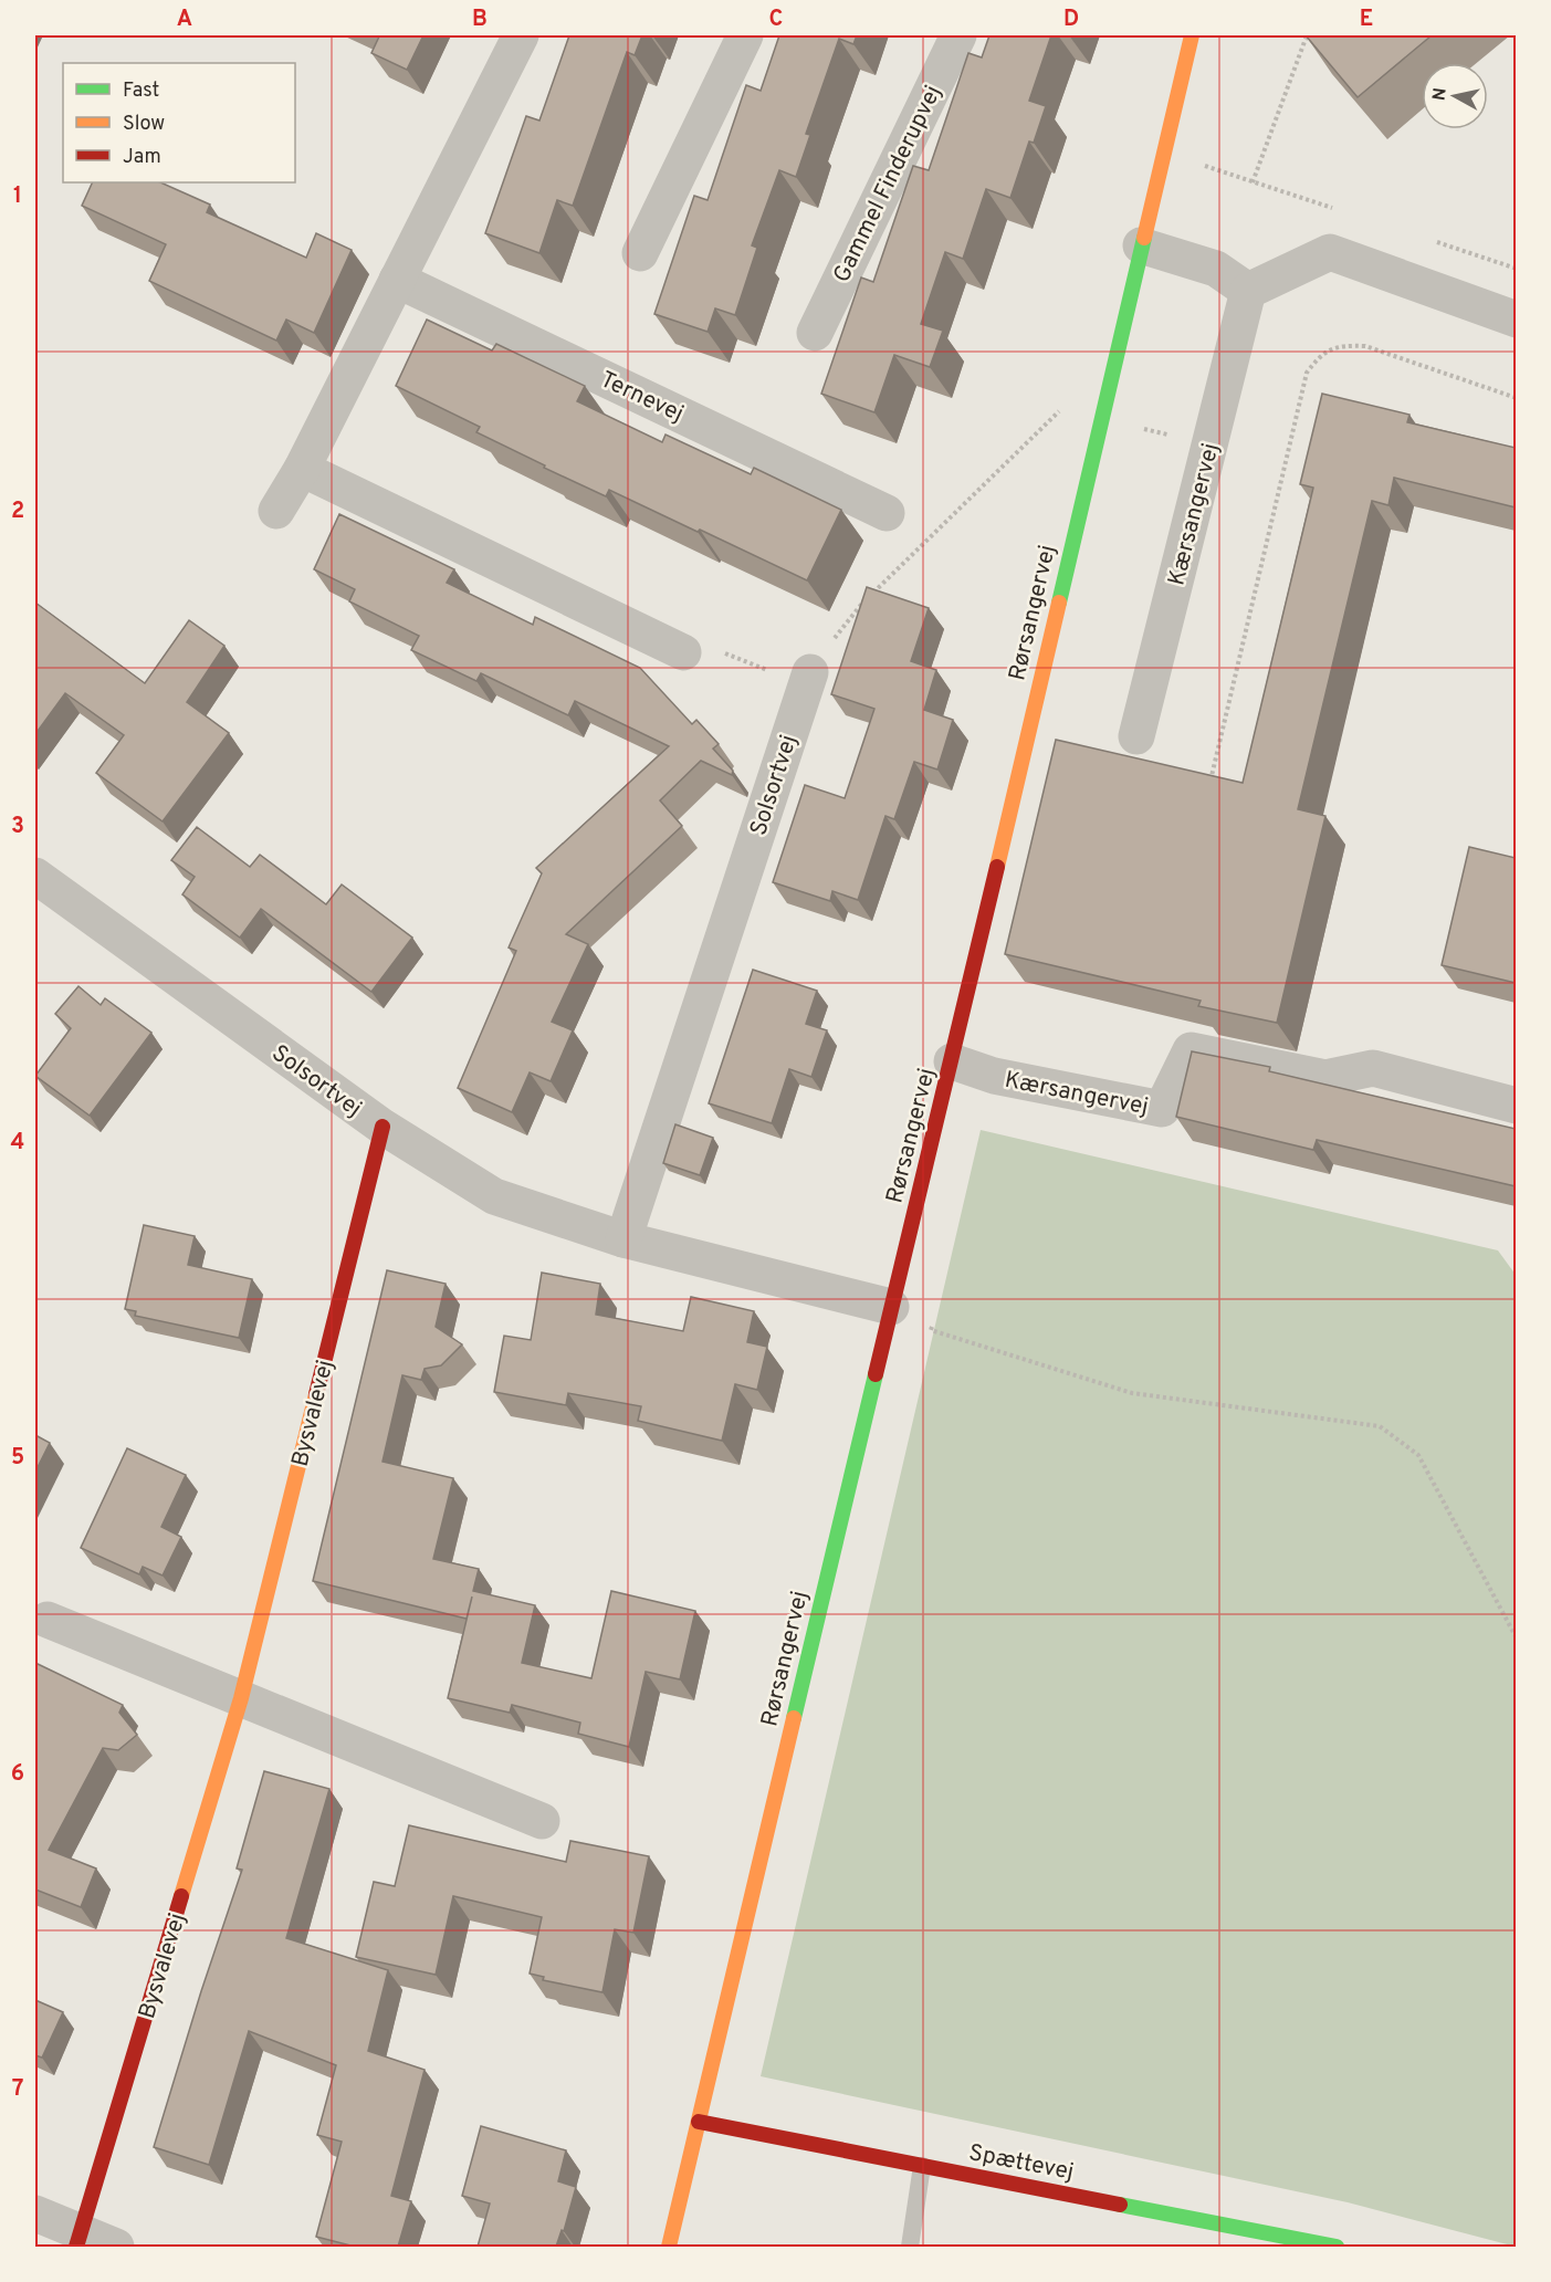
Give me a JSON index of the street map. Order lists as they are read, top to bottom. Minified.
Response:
{"streets":{"street":["Gammel Finderupvej","Ternevej","Kærsangervej","Rørsangervej","Solsortvej","Bysvalevej","Spættevej"]},"crossings":[["Kærsangervej","Rørsangervej"],["Rørsangervej","Solsortvej"],["Rørsangervej","Spættevej"],["Solsortvej","Bysvalevej"]],"legend":["Fast","Slow","Jam"],"north":"left","grid":{"columns":["A","B","C","D","E"],"rows":["1","2","3","4","5","6","7"]}}
